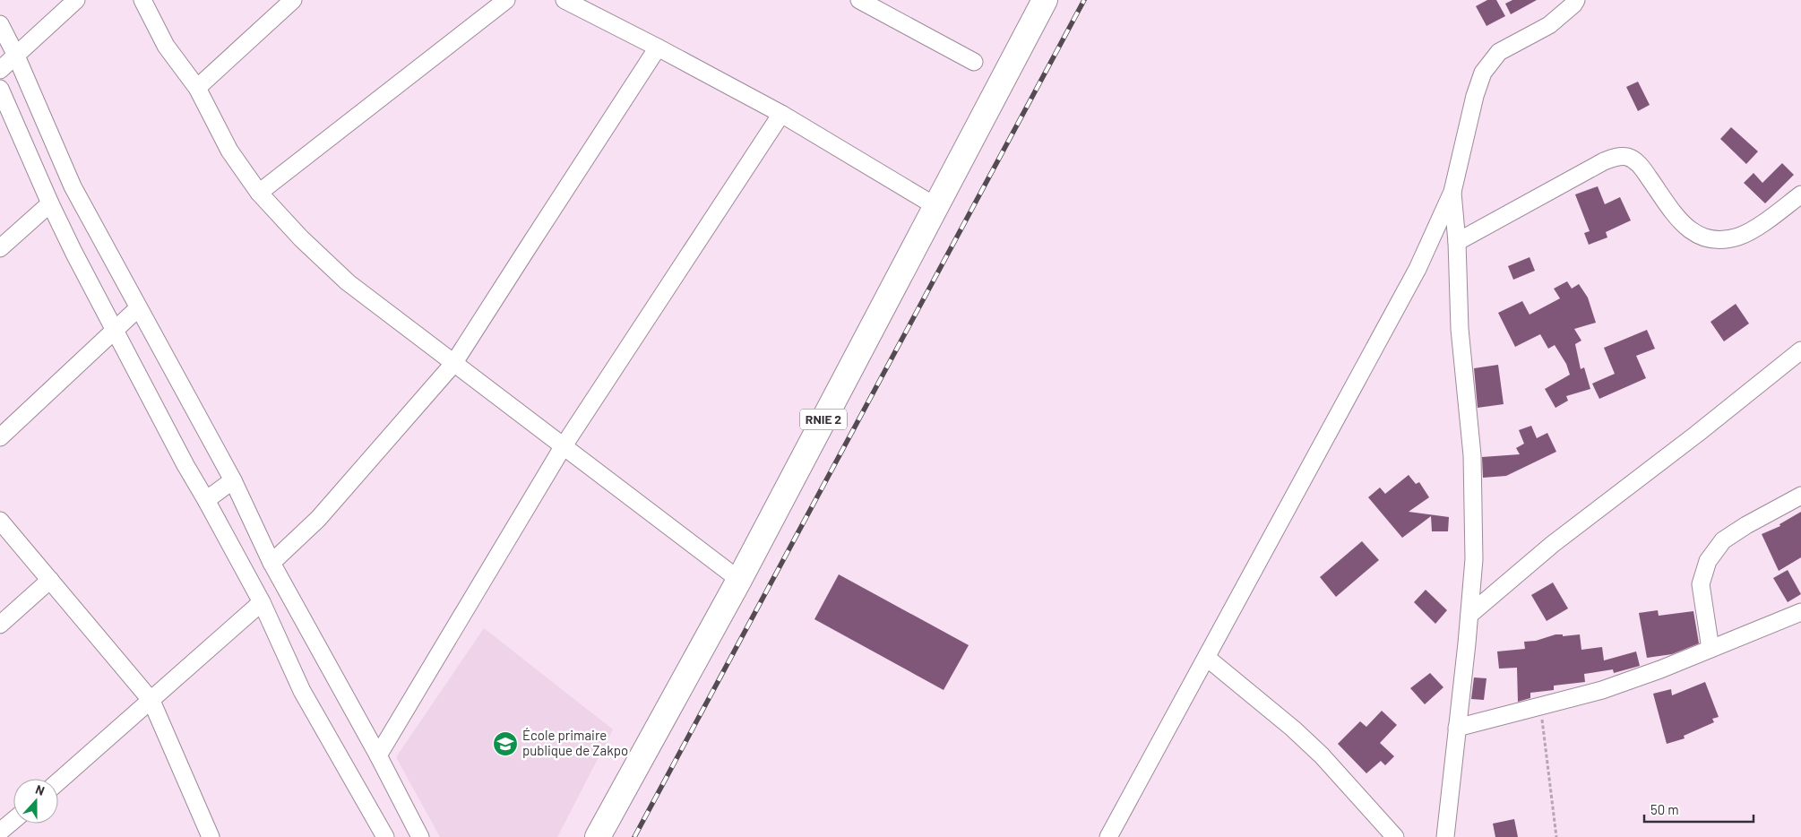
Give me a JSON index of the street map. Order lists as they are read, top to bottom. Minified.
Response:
{"streets":{"highway":["RNIE 2"]},"places":{"school or university":["École primaire publique de Zakpo"]},"scale_bar":"50 m","north":"top"}
